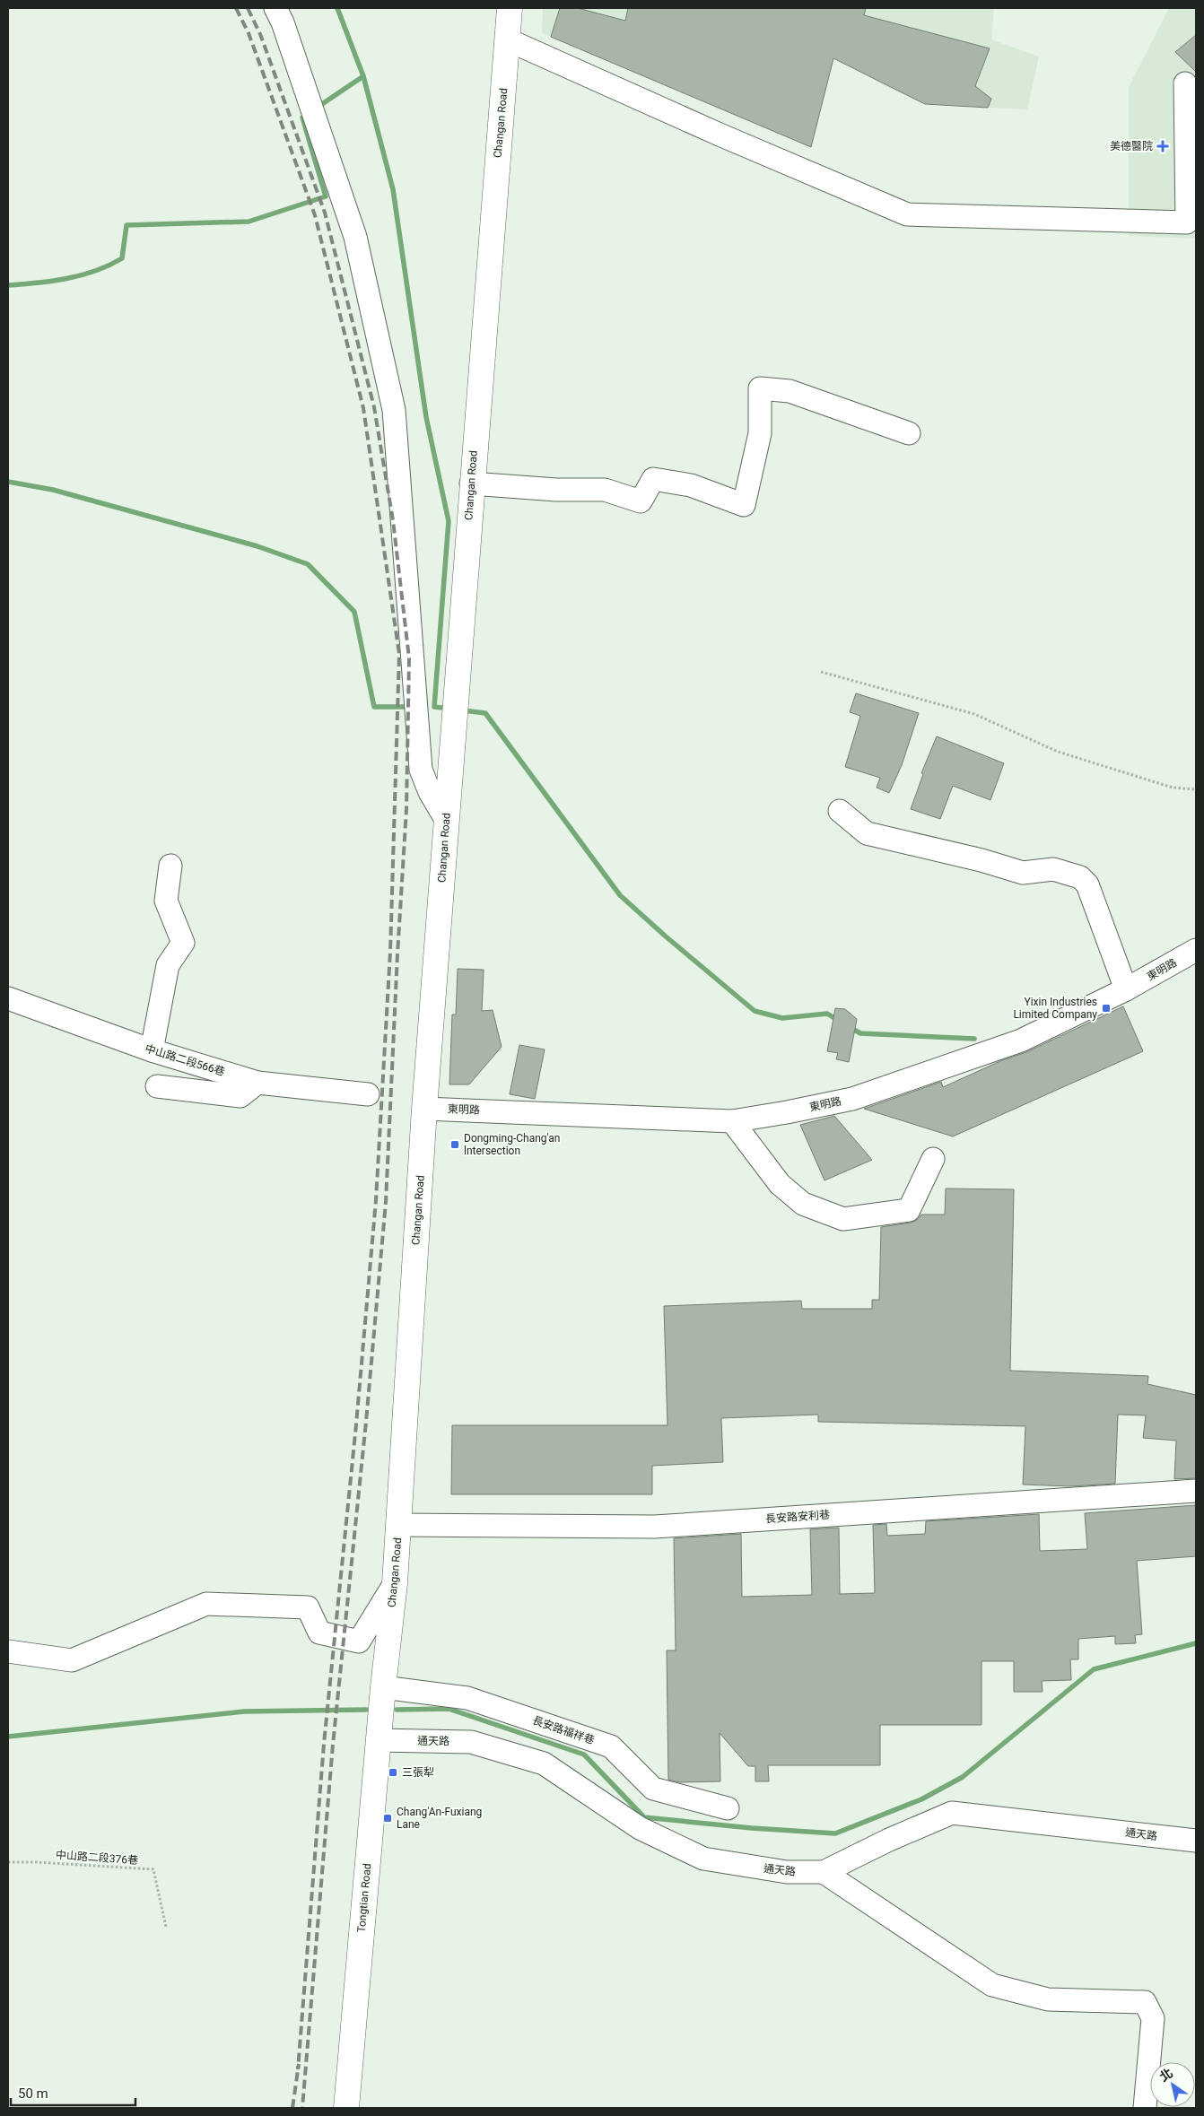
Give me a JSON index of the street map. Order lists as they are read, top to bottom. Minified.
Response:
{"streets":{"main road":["Changan Road","Tongtian Road"],"street":["東明路","中山路二段566巷","長安路安利巷","長安路福祥巷","通天路"],"path":["中山路二段376巷"]},"crossings":[["Changan Road","東明路"],["Changan Road","長安路安利巷"],["Changan Road","長安路福祥巷"],["Changan Road","Tongtian Road"],["長安路福祥巷","Tongtian Road"],["通天路","Tongtian Road"]],"places":{"health":["美德醫院"],"transit":["Yixin Industries Limited Company","Dongming-Chang'an lntersection","三張犁","Chang'An-Fuxiang Lane"]},"scale_bar":"50 m","north":"top left"}
